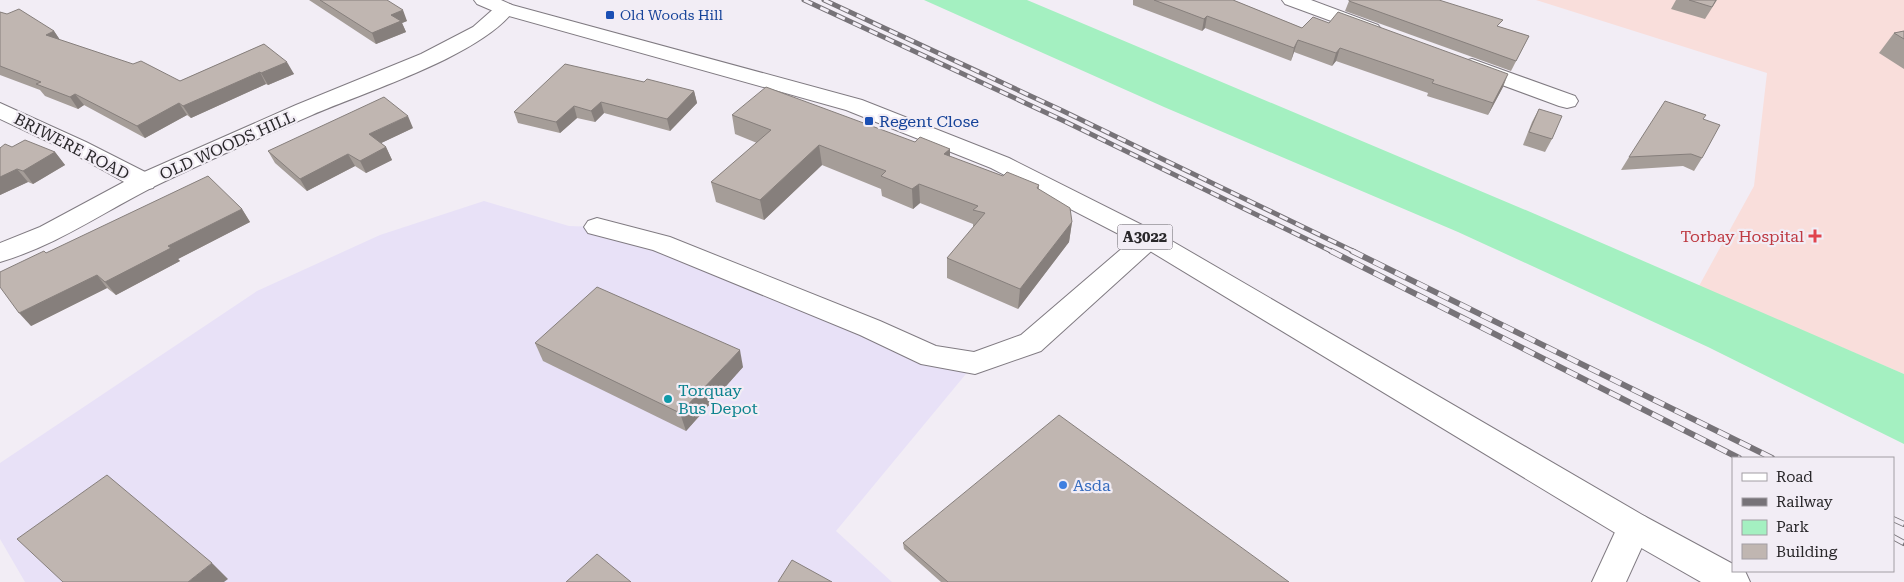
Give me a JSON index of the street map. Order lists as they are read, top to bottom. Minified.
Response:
{"streets":{"street":["OLD WOODS HILL","BRIWERE ROAD","A3022"]},"crossings":[["OLD WOODS HILL","BRIWERE ROAD"],["OLD WOODS HILL","A3022"]],"places":{"transit":["Old Woods Hill","Regent Close"],"health":["Torbay Hospital"],"other":["Torquay Bus Depot","Asda"]},"legend":["Road","Railway","Park","Building"]}
